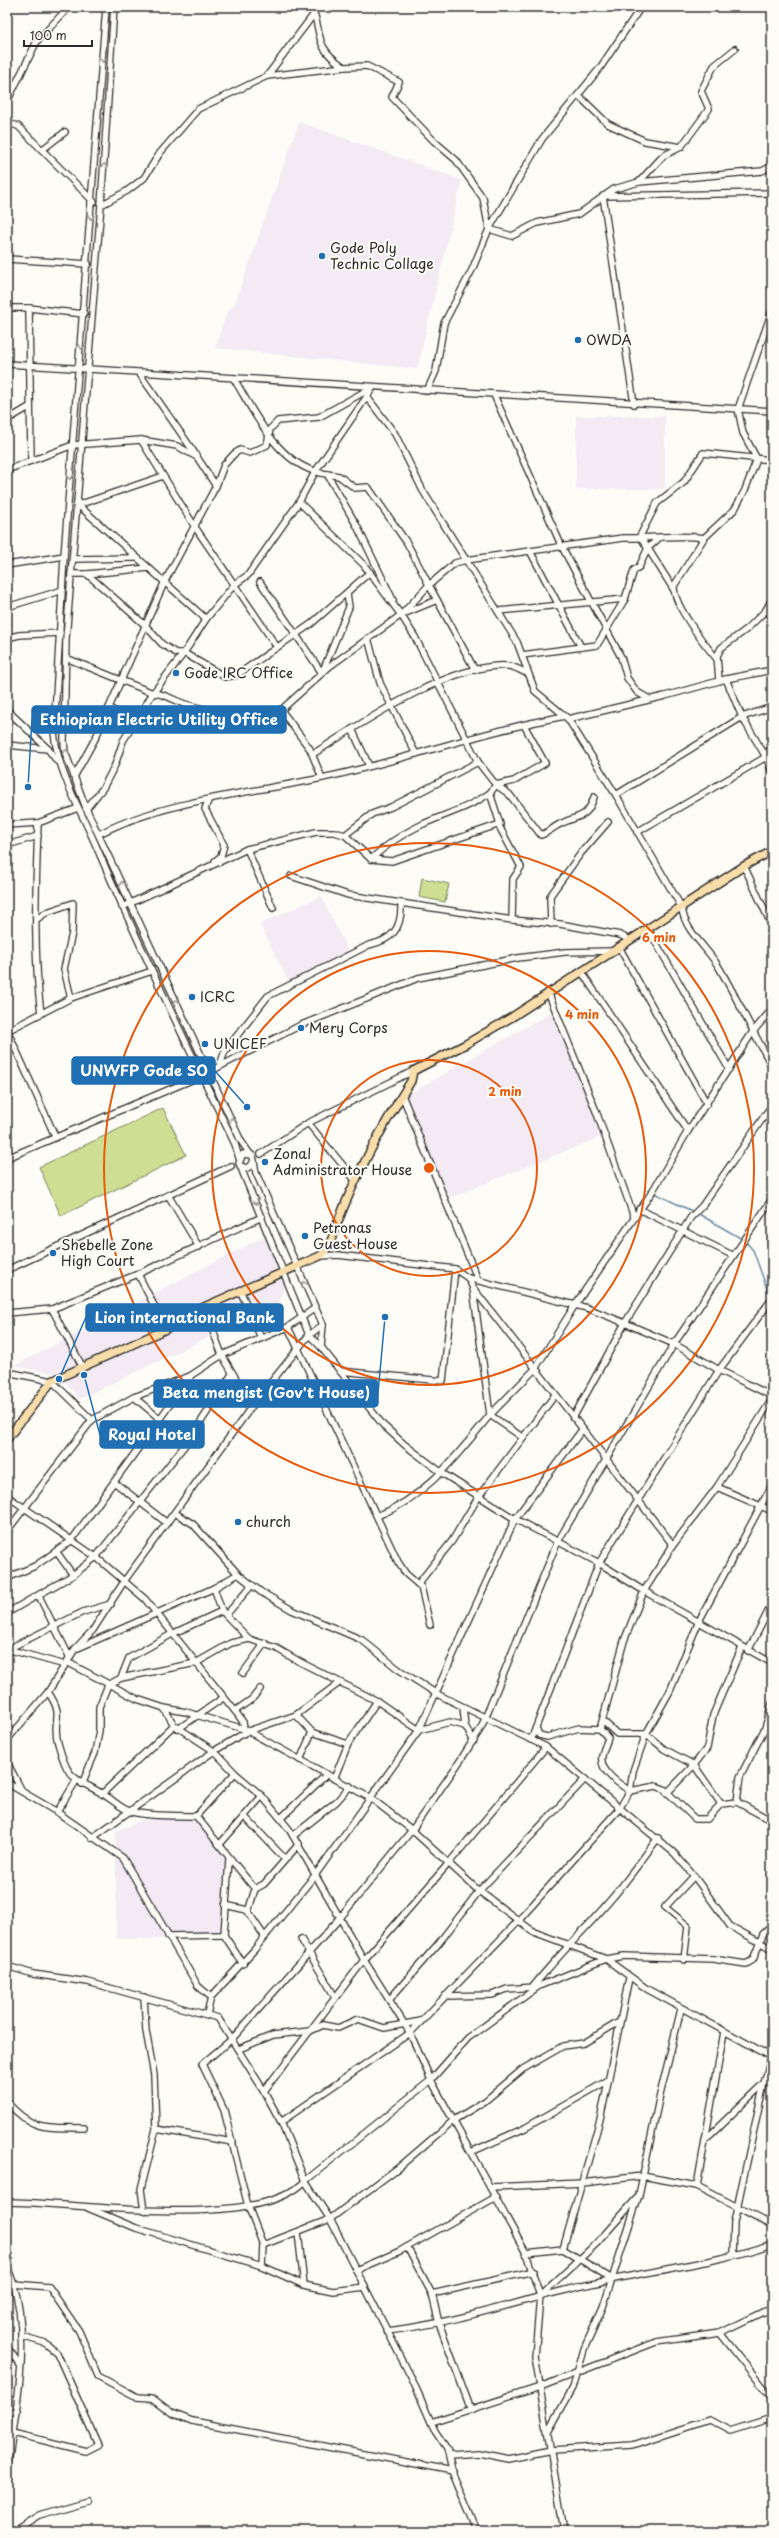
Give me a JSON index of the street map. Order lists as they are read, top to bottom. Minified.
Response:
{"places":["Gode Poly Technic Collage","OWDA","Gode IRC Office","Ethiopian Electric Utility Office","ICRC","Mery Corps","UNICEF","UNWFP Gode SO","Zonal Administrator House","Petronas Guest House","Shebelle Zone High Court","Beta mengist (Gov't House)","Royal Hotel","Lion international Bank","church"],"scale_bar":"100 m","rings":["6 min","4 min","2 min"]}
